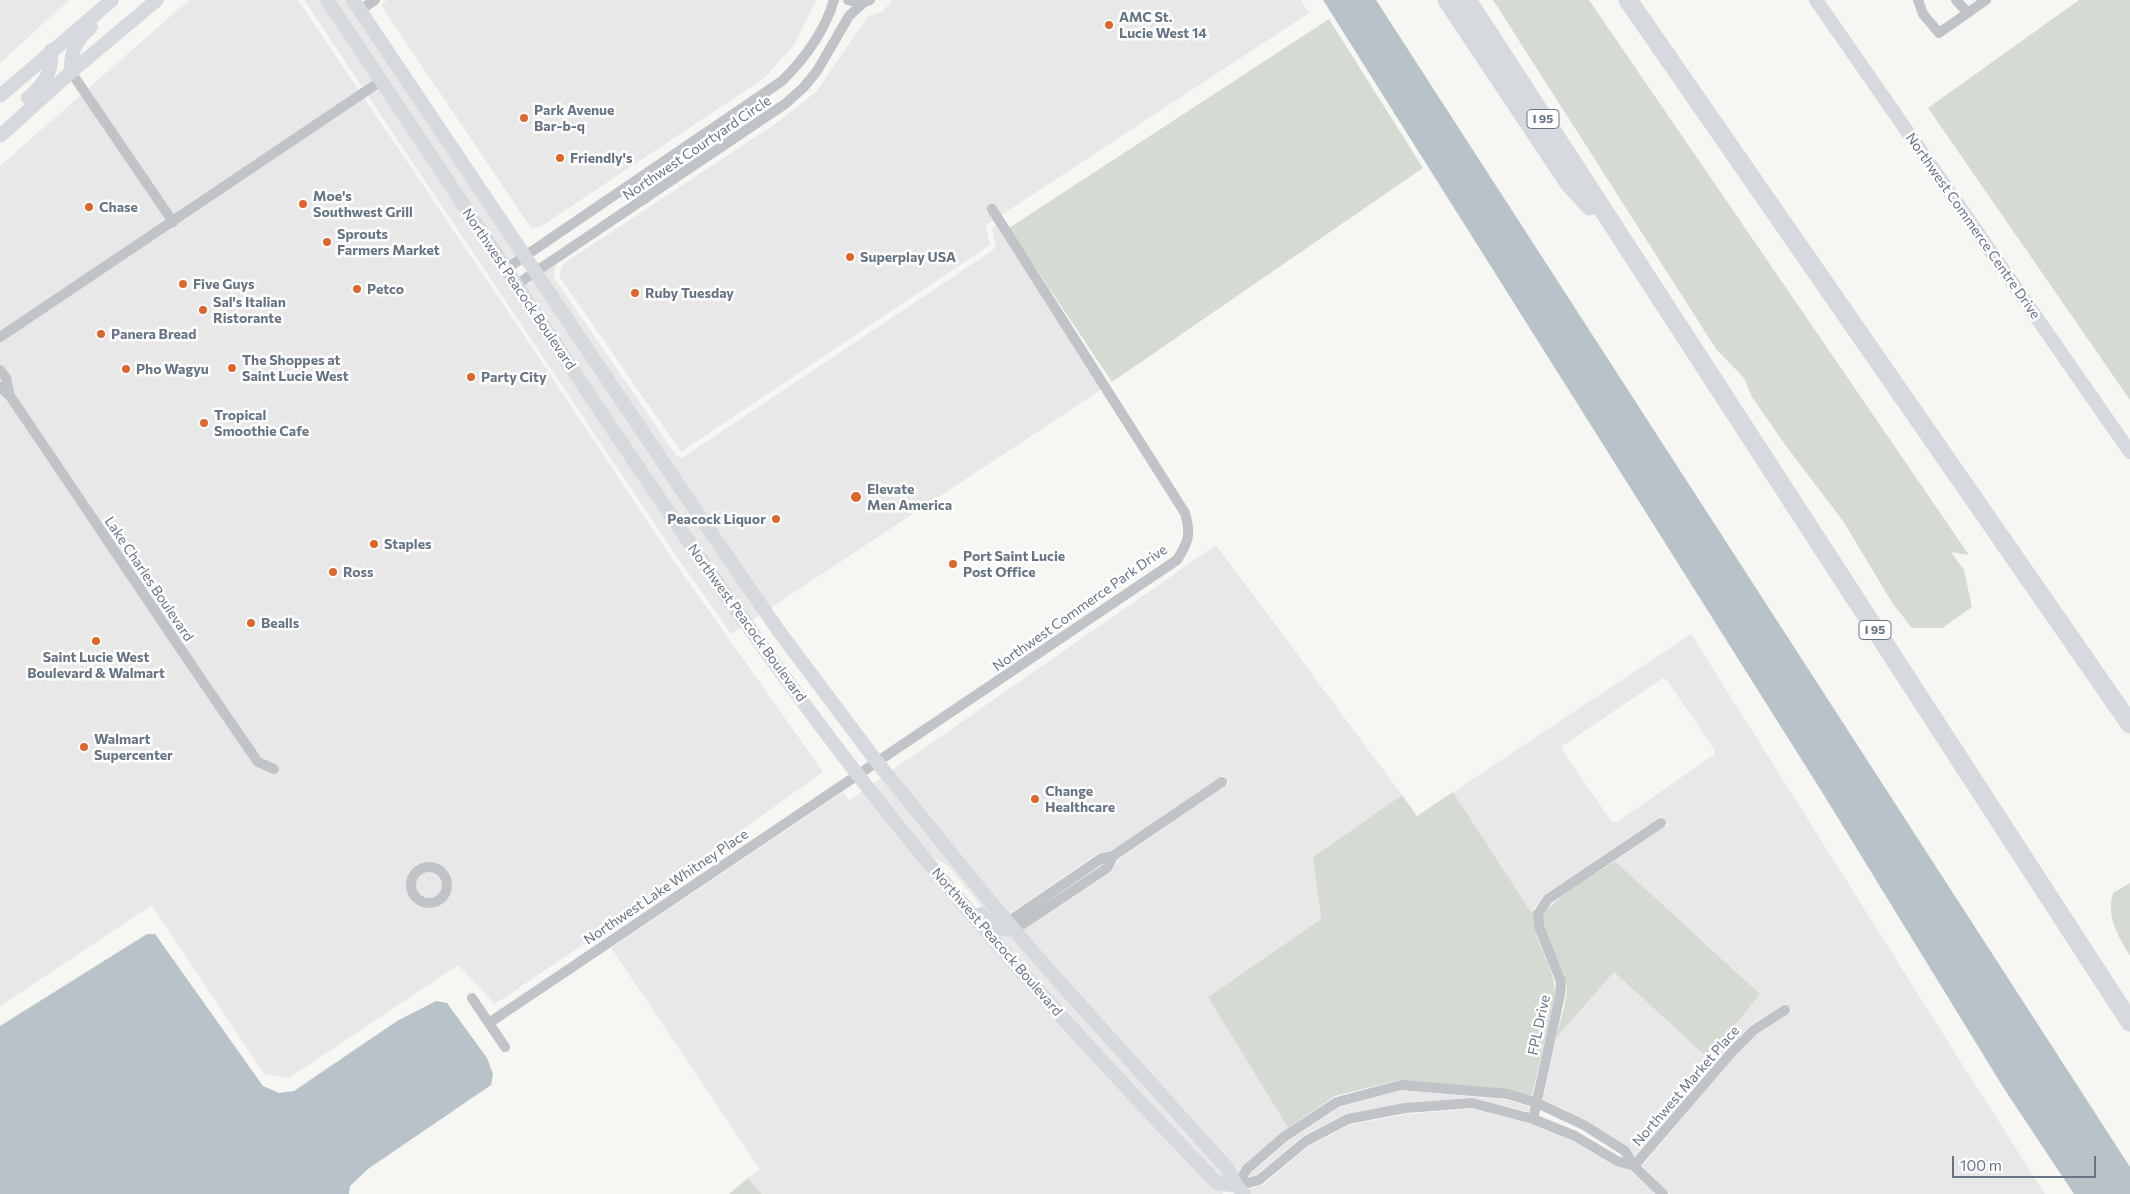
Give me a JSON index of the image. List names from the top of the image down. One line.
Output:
{"streets":{"highway":["I 95"],"street":["Northwest Courtyard Circle","Northwest Commerce Centre Drive","Northwest Peacock Boulevard","Lake Charles Boulevard","Northwest Commerce Park Drive","Northwest Lake Whitney Place","FPL Drive","Northwest Market Place"]},"crossings":[["Northwest Courtyard Circle","Northwest Peacock Boulevard"],["Northwest Peacock Boulevard","Northwest Commerce Park Drive"],["Northwest Peacock Boulevard","Northwest Lake Whitney Place"],["Northwest Commerce Park Drive","Northwest Lake Whitney Place"]],"places":["AMC St. Lucie West 14","Park Avenue Bar-b-q","Friendly's","Moe's Southwest Grill","Chase","Sprouts Farmers Market","Superplay USA","Five Guys","Petco","Ruby Tuesday","Sal's Italian Ristorante","Panera Bread","The Shoppes at Saint Lucie West","Pho Wagyu","Party City","Tropical Smoothie Cafe","Elevate Men America","Peacock Liquor","Staples","Port Saint Lucie Post Office","Ross","Bealls","Saint Lucie West Boulevard & Walmart","Walmart Supercenter","Change Healthcare"],"scale_bar":"100 m"}
